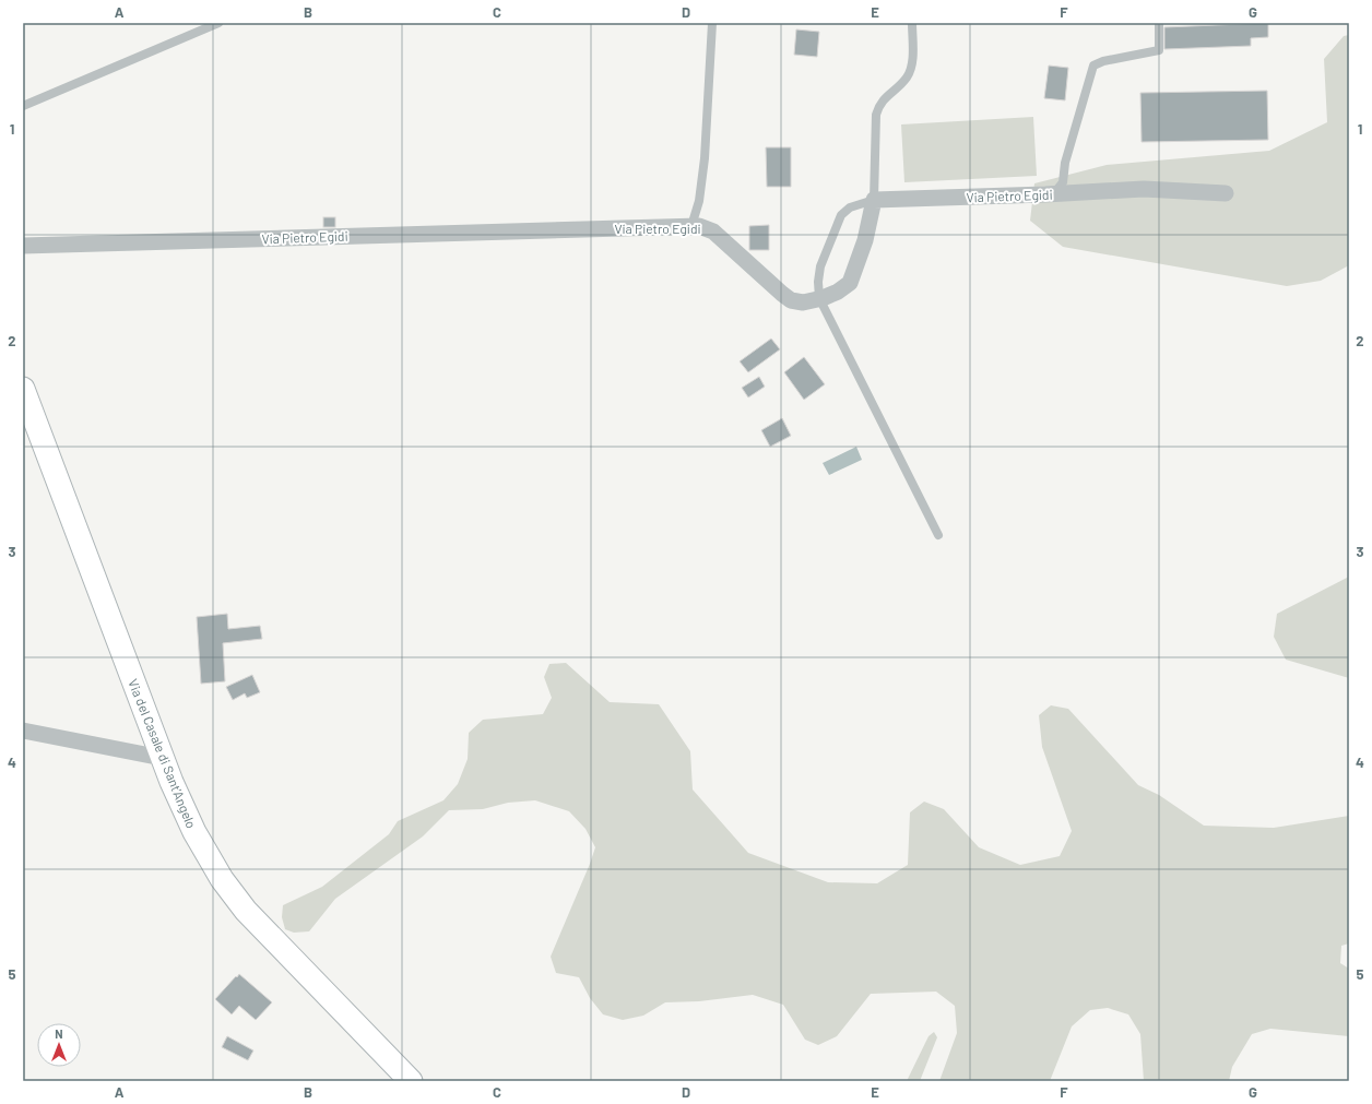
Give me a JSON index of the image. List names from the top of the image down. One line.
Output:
{"streets":{"main road":["Via del Casale di Sant'Angelo"],"street":["Via Pietro Egidi"]},"north":"top","grid":{"columns":["A","B","C","D","E","F","G"],"rows":["1","2","3","4","5"]}}
